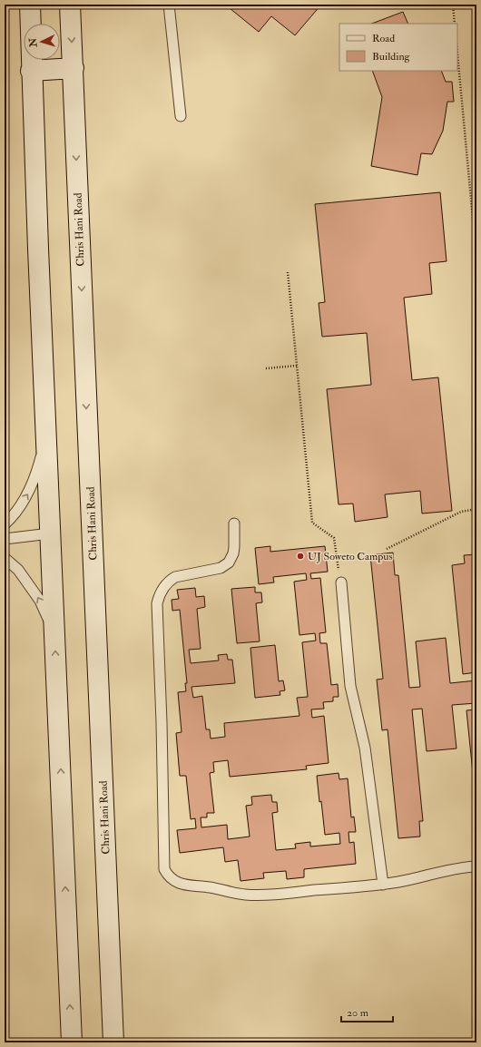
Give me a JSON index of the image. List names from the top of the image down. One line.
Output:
{"streets":{"main road":["Chris Hani Road"]},"places":["UJ Soweto Campus"],"legend":["Road","Building"],"scale_bar":"20 m","north":"left"}
